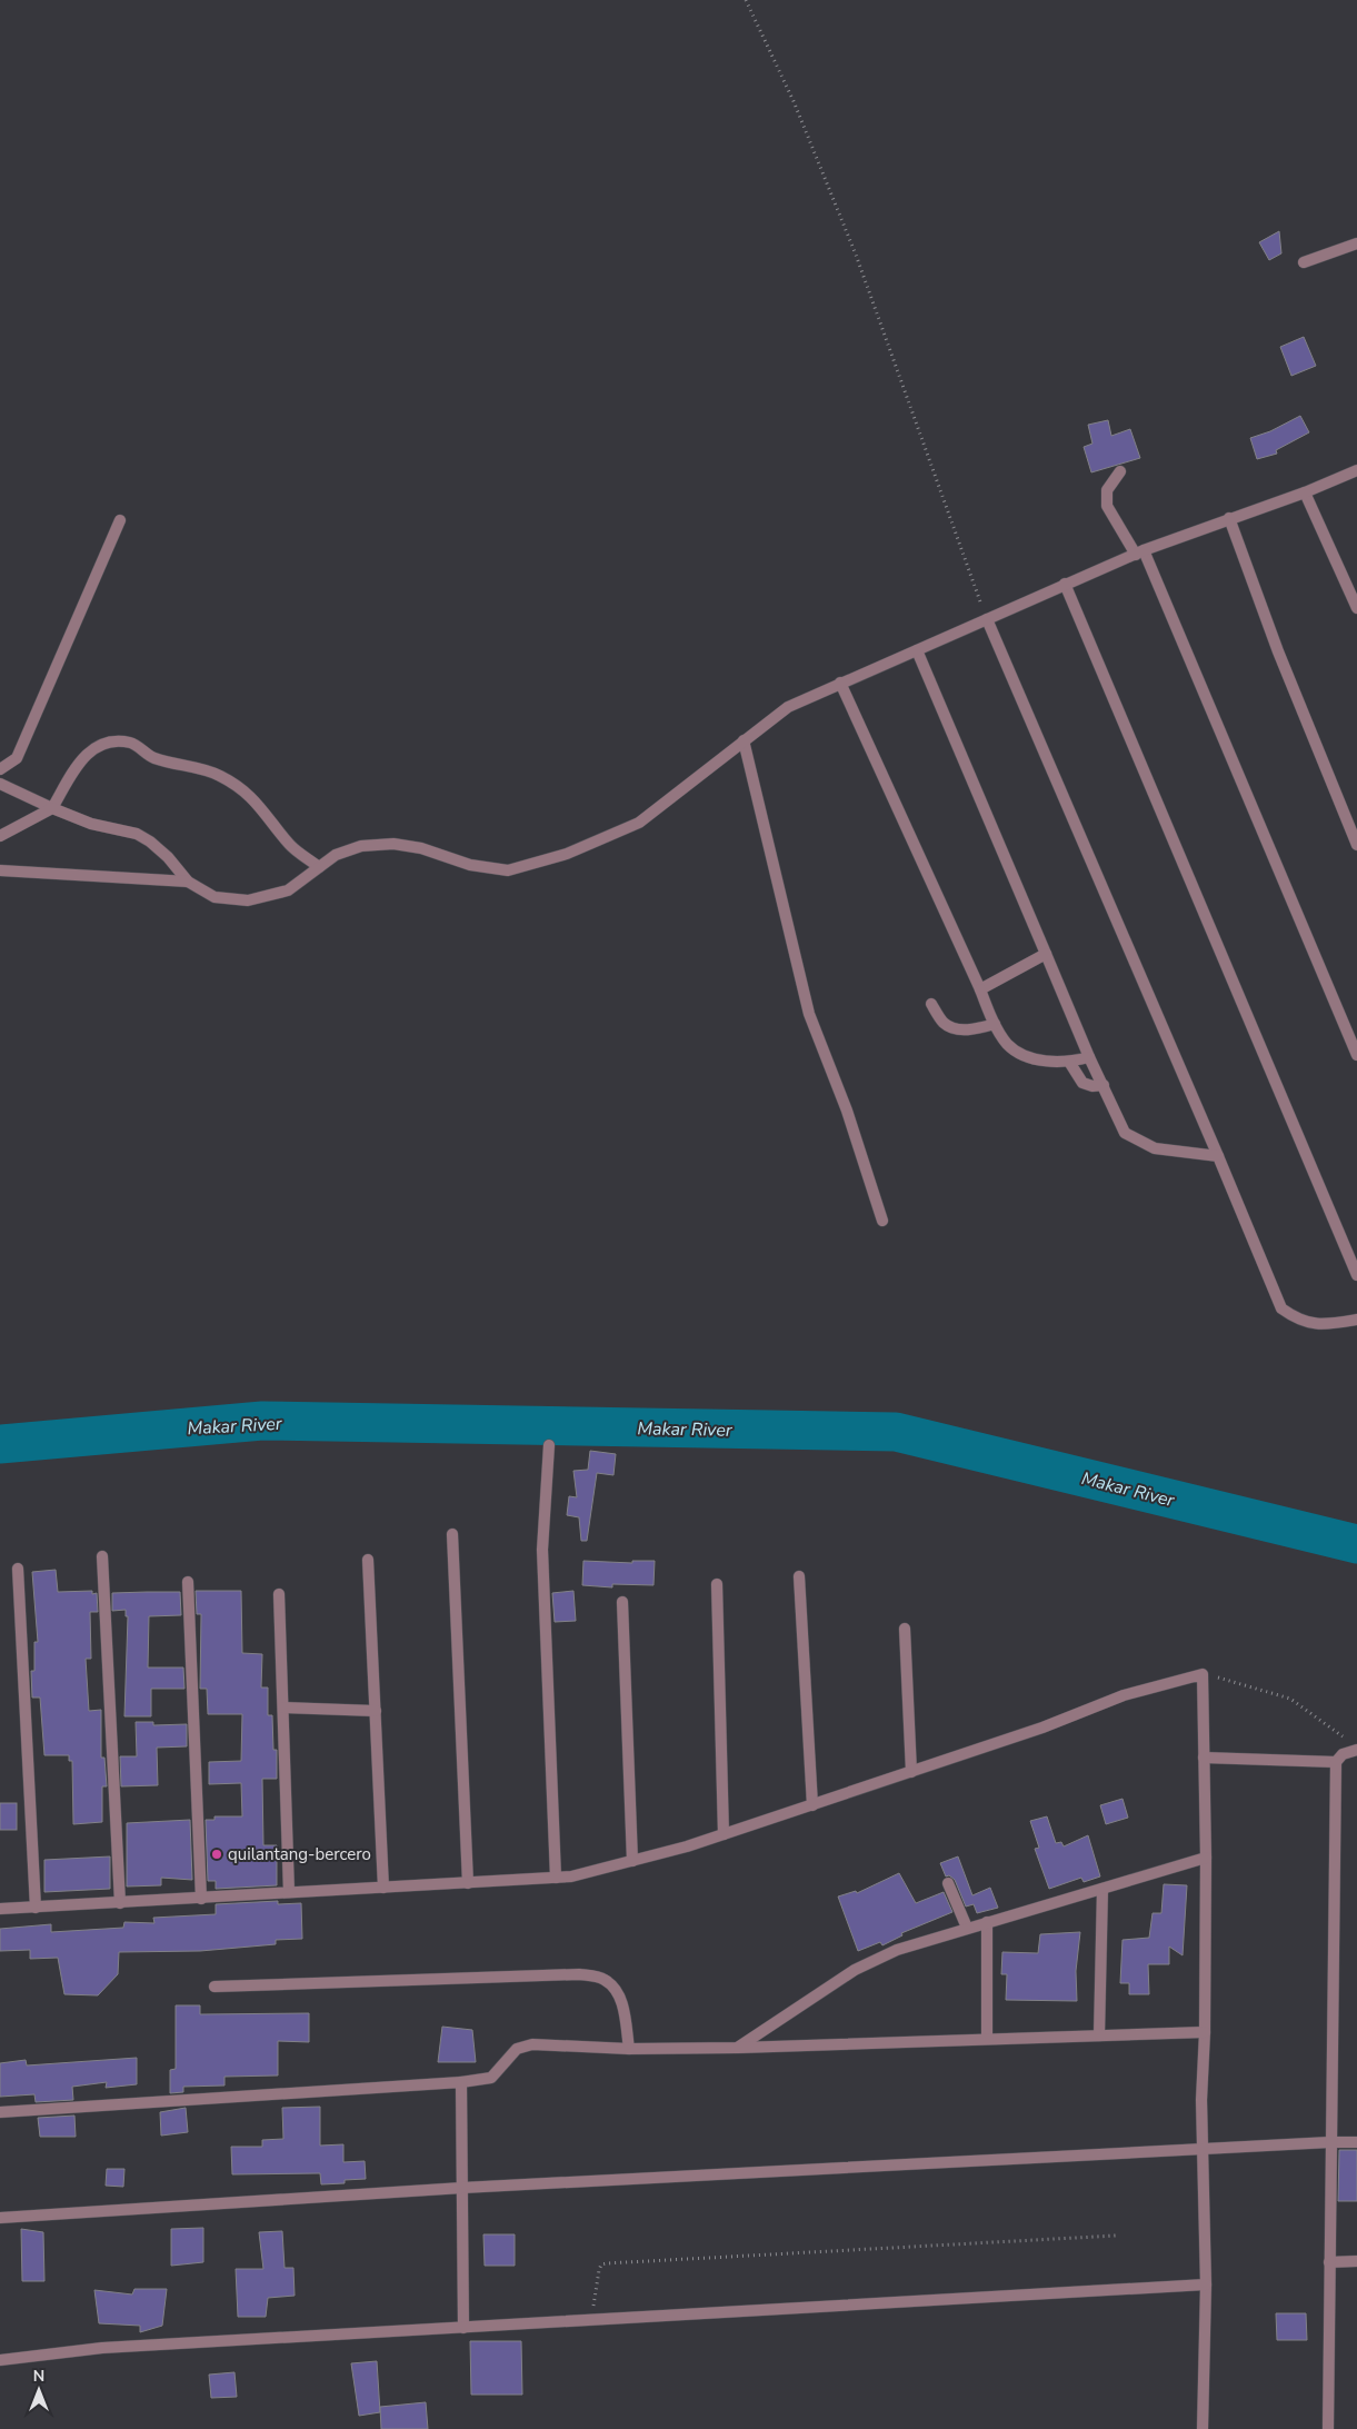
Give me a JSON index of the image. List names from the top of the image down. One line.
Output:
{"water":["Makar River"],"places":["quilantang-bercero"],"north":"top"}
